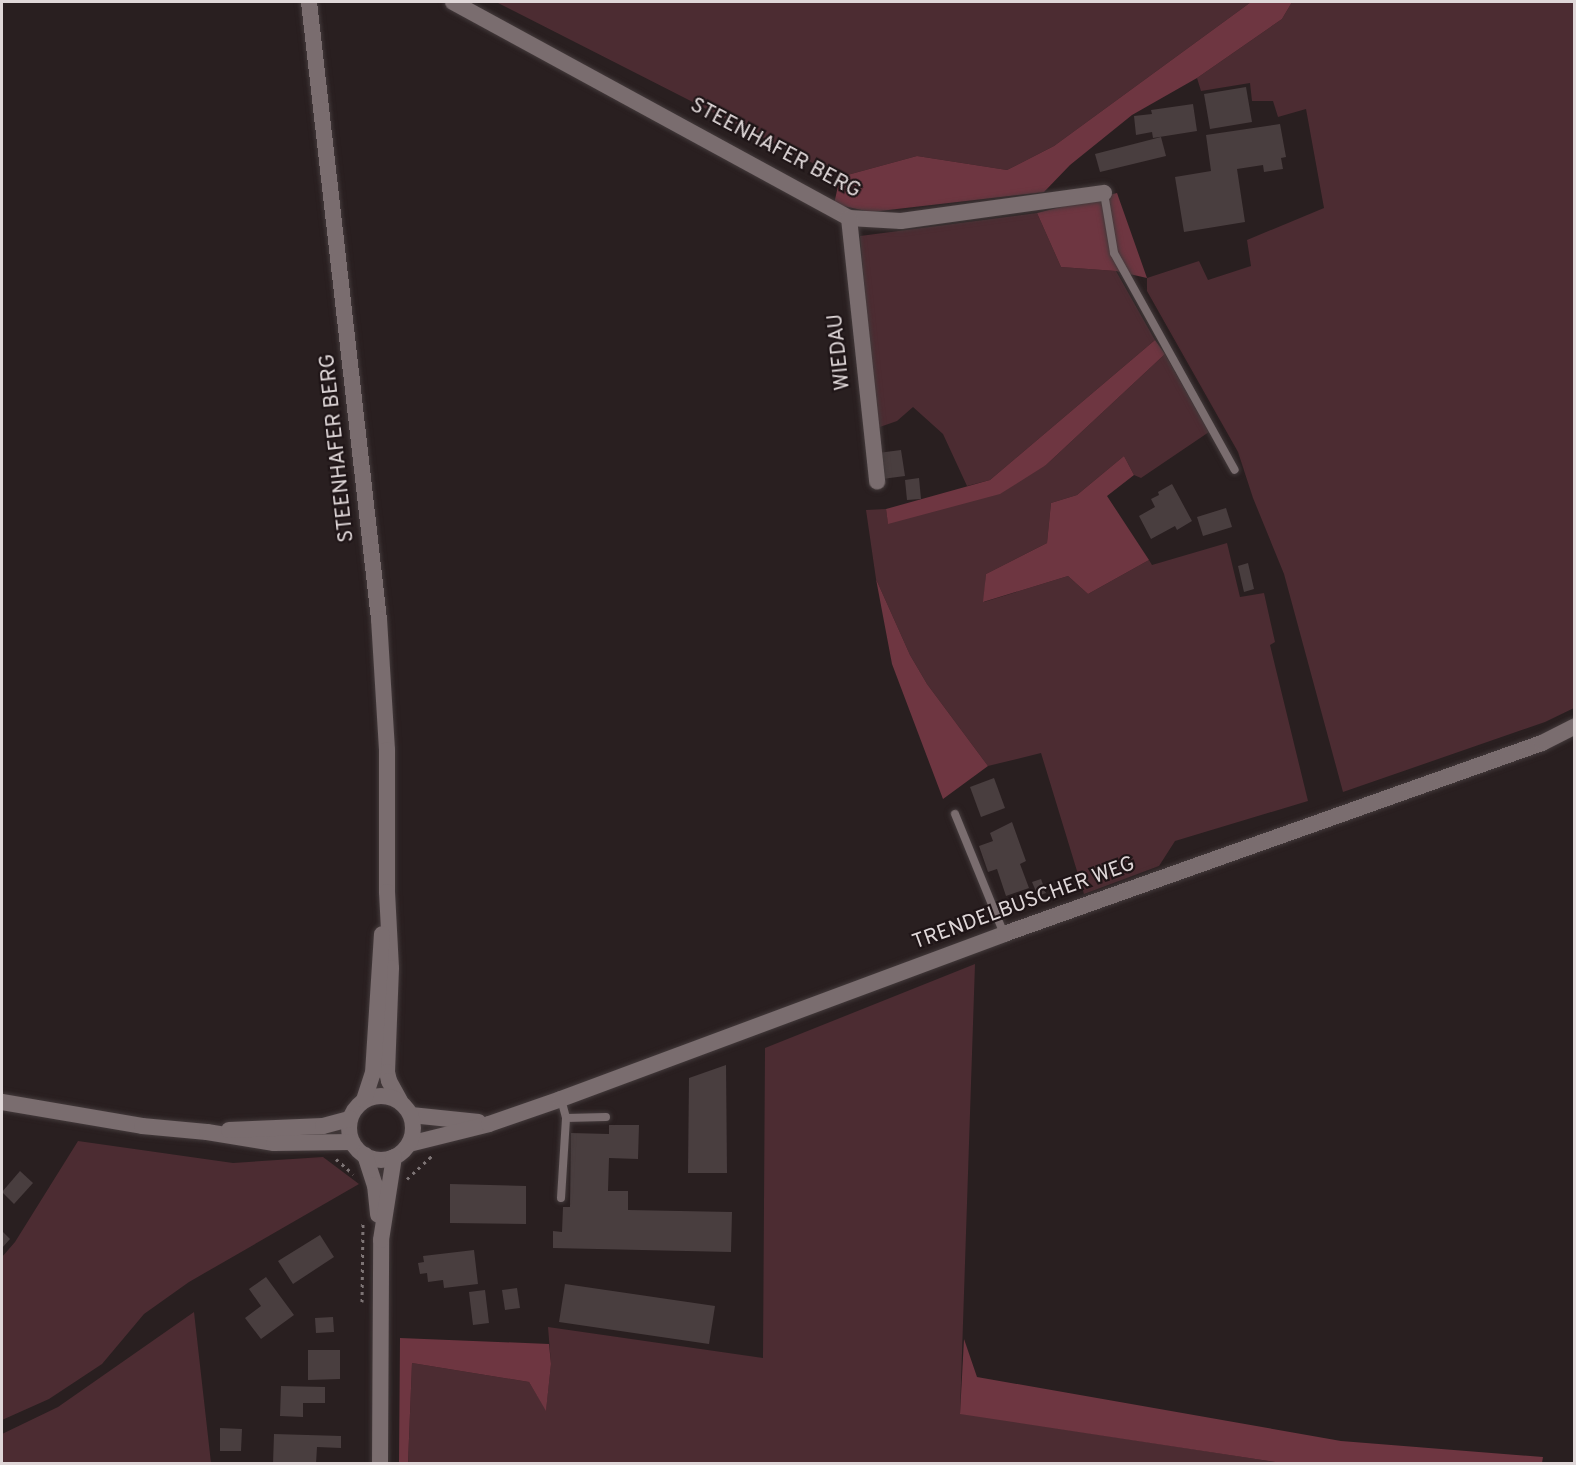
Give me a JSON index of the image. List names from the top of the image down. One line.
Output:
{"streets":{"street":["STEENHAFER BERG","WIEDAU","TRENDELBUSCHER WEG"]},"crossings":[["STEENHAFER BERG","WIEDAU"],["STEENHAFER BERG","TRENDELBUSCHER WEG"]]}
